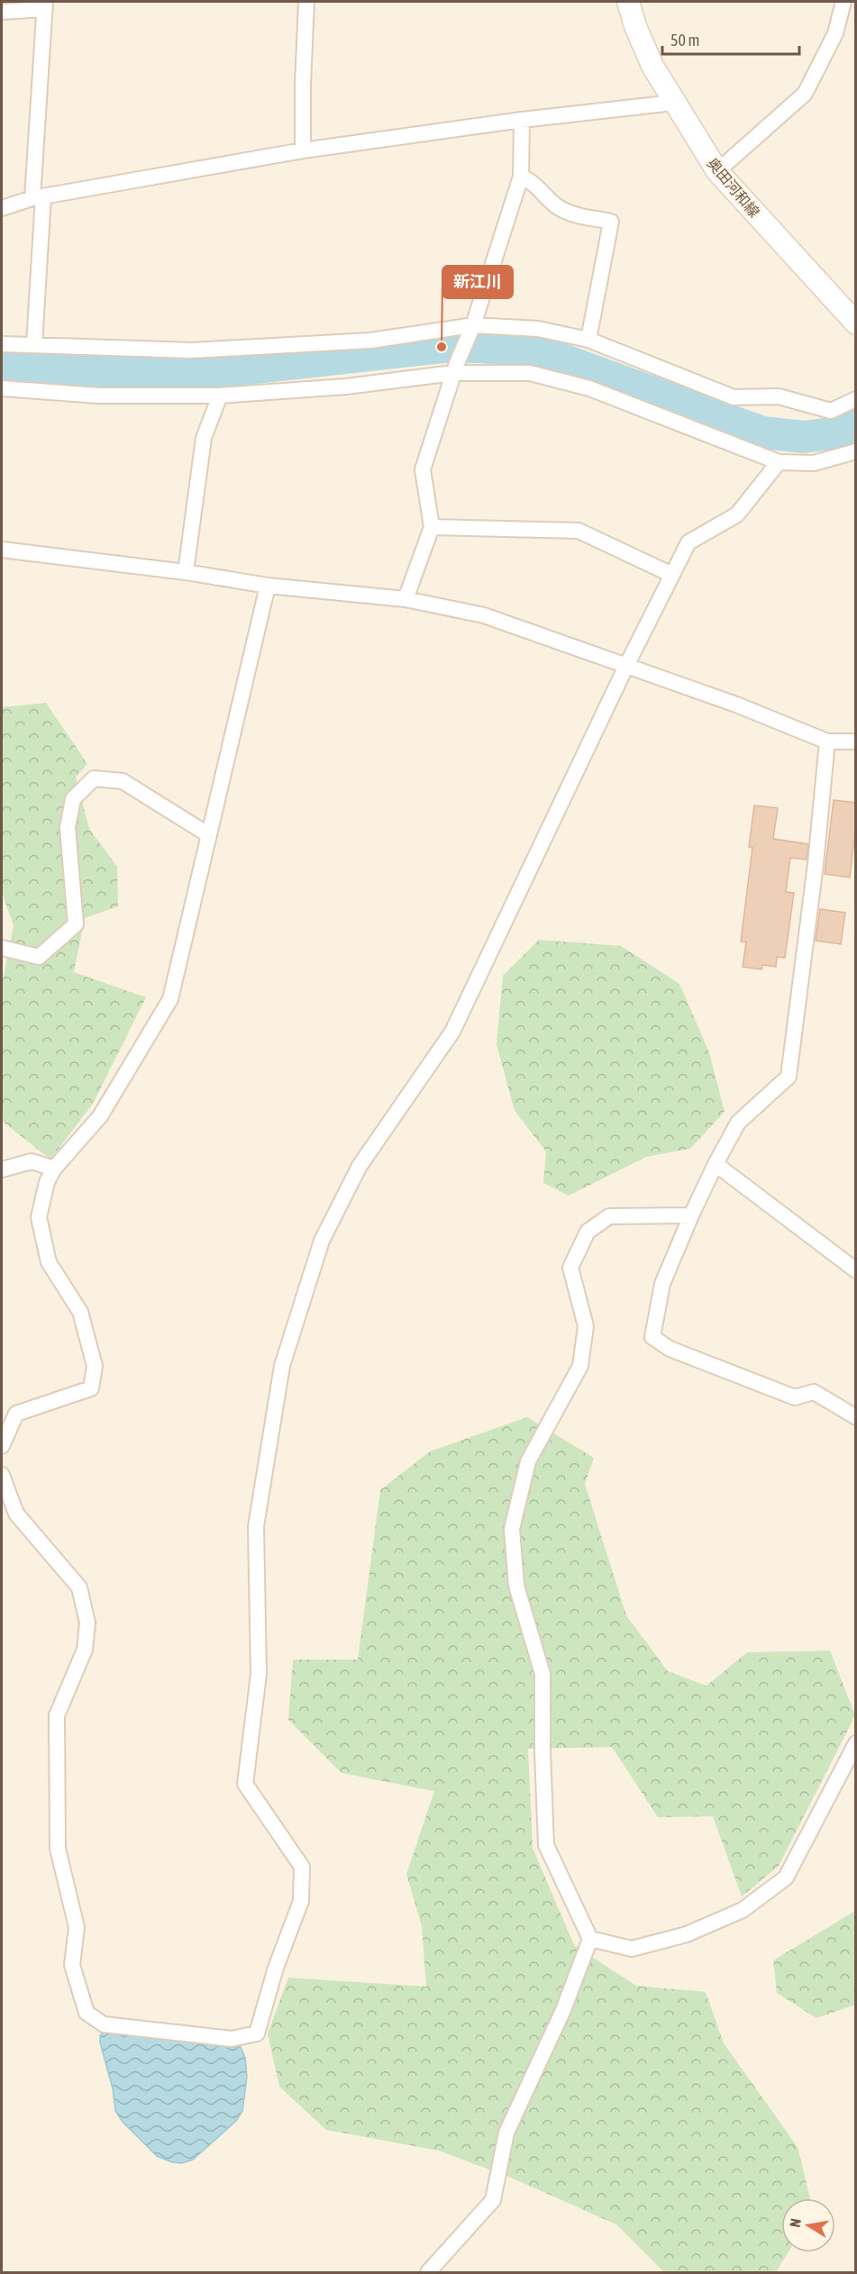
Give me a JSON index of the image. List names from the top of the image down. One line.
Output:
{"streets":{"main road":["奥田河和線"]},"places":["新江川"],"scale_bar":"50 m","north":"left"}
